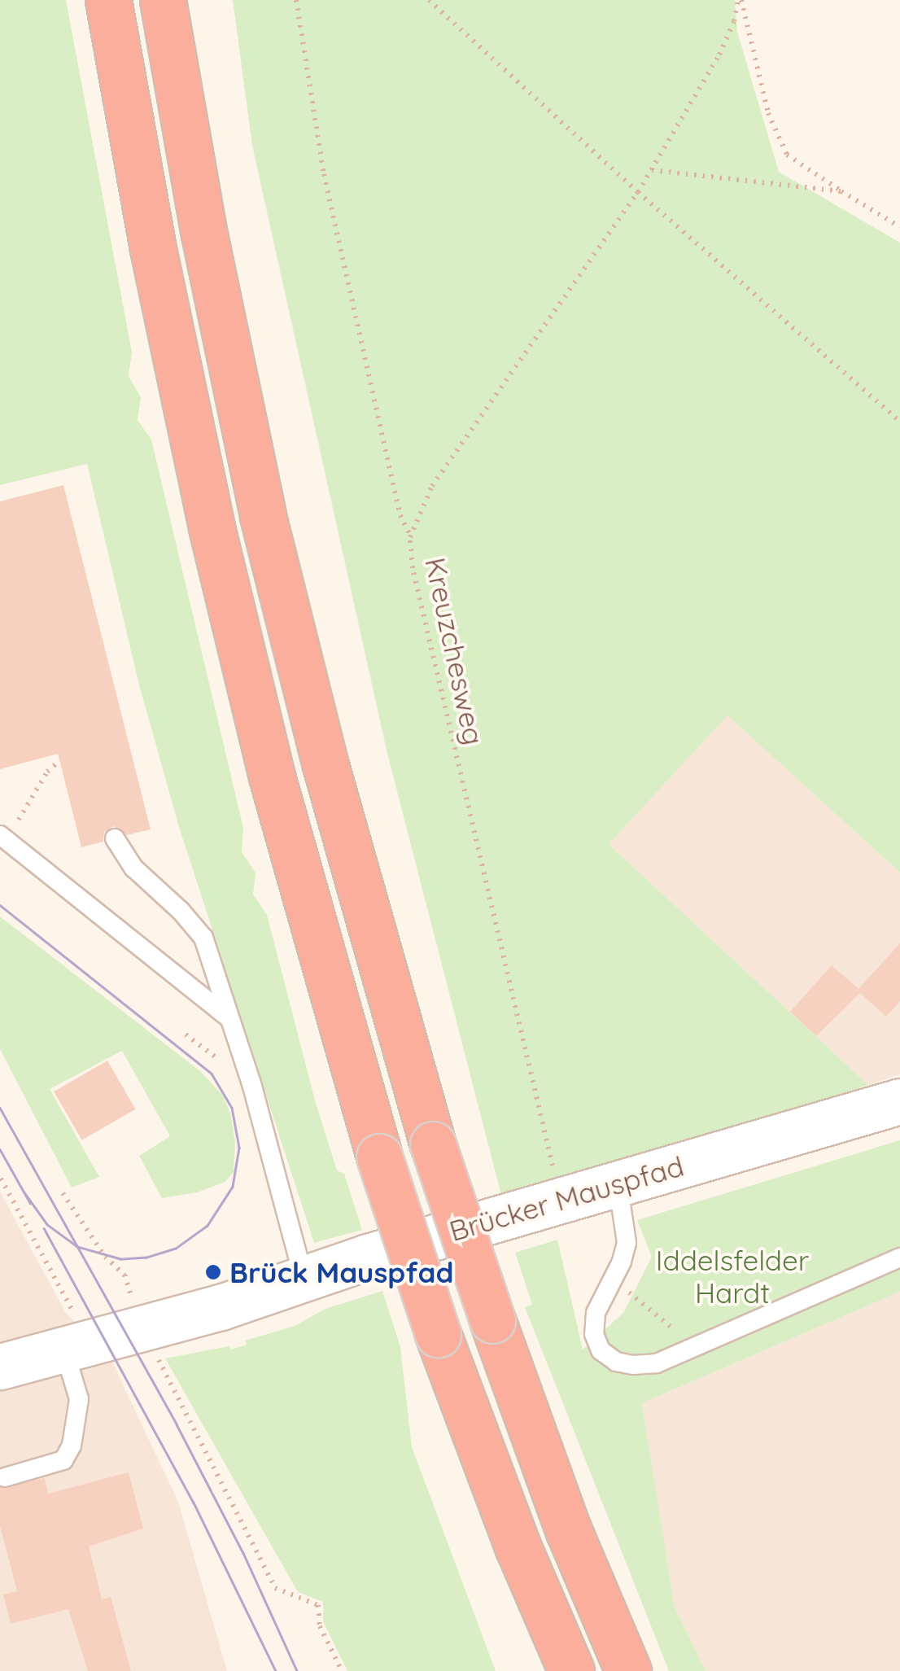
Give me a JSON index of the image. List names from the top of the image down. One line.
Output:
{"streets":{"main road":["Brücker Mauspfad"],"path":["Kreuzchesweg"]},"crossings":[["Kreuzchesweg","Brücker Mauspfad"]],"parks":["Iddelsfelder Hardt"],"places":["Brück Mauspfad"]}
